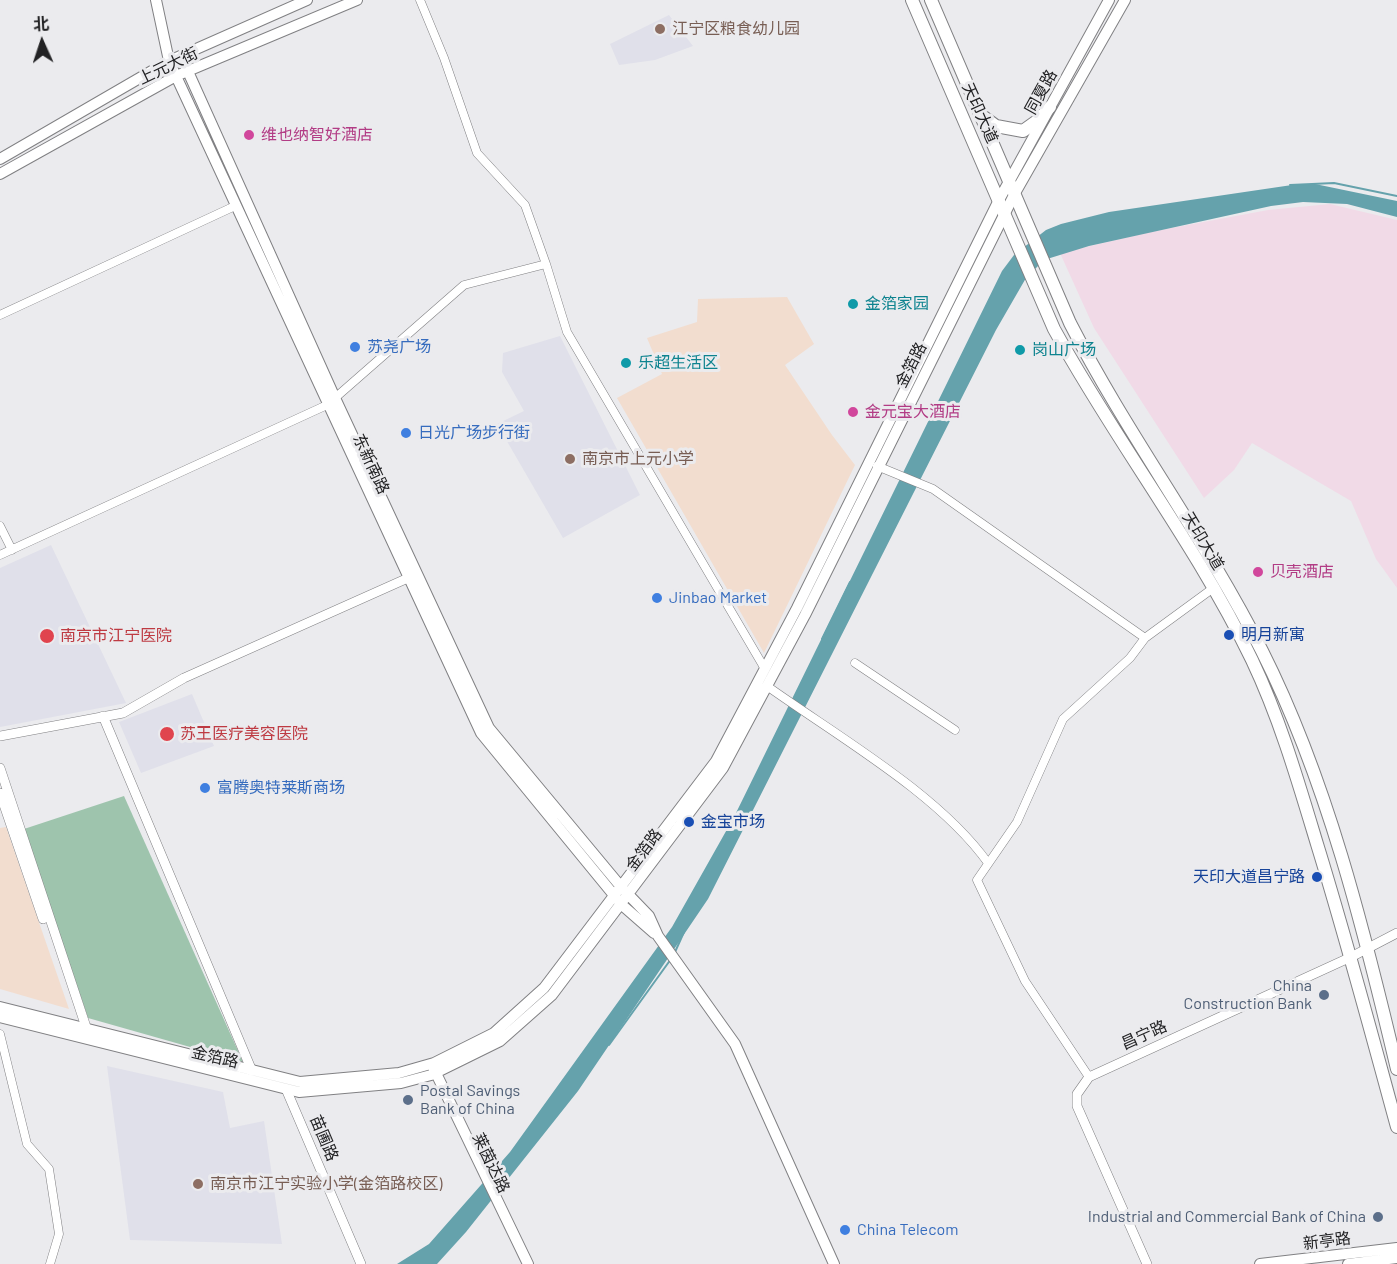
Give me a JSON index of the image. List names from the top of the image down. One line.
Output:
{"streets":{"main road":["上元大街","同夏路","天印大道","金箔路","东新南路","新亭路"],"street":["昌宁路","苗圃路"]},"crossings":[["上元大街","东新南路"],["同夏路","天印大道"],["同夏路","金箔路"],["天印大道","金箔路"],["天印大道","昌宁路"],["金箔路","东新南路"],["金箔路","苗圃路"]],"places":["江宁区粮食幼儿园","维也纳智好酒店","金箔家园","苏尧广场","岗山广场","乐超生活区","金元宝大酒店","日光广场步行街","南京市上元小学","贝壳酒店","Jinbao Market","明月新寓","南京市江宁医院","苏王医疗美容医院","富腾奥特莱斯商场","金宝市场","天印大道昌宁路","China Construction Bank","Postal Savings Bank of China","南京市江宁实验小学(金箔路校区)","Industrial and Commercial Bank of China","China Telecom"],"north":"top"}
